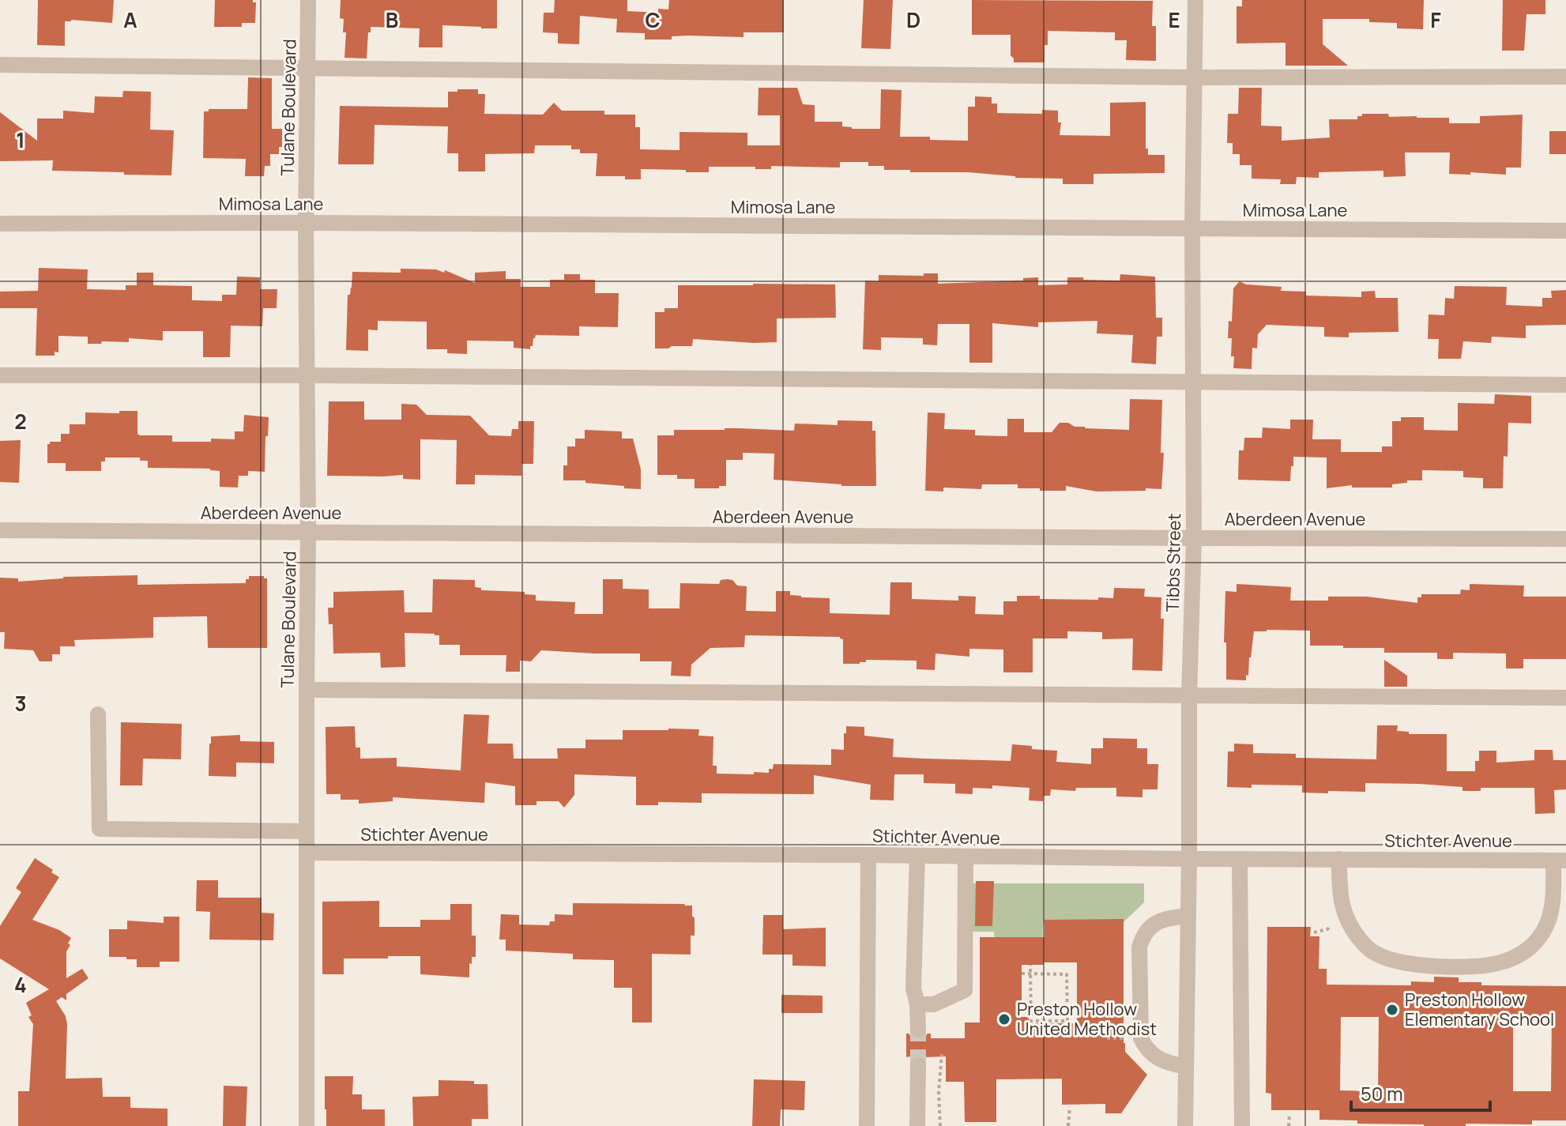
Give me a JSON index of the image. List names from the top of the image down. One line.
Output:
{"streets":{"street":["Tulane Boulevard","Mimosa Lane","Aberdeen Avenue","Tibbs Street","Stichter Avenue"]},"crossings":[["Tulane Boulevard","Mimosa Lane"],["Tulane Boulevard","Aberdeen Avenue"],["Tulane Boulevard","Stichter Avenue"],["Mimosa Lane","Tibbs Street"],["Aberdeen Avenue","Tibbs Street"],["Tibbs Street","Stichter Avenue"]],"places":["Preston Hollow Elementary School","Preston Hollow United Methodist"],"scale_bar":"50 m","grid":{"columns":["A","B","C","D","E","F"],"rows":["1","2","3","4"]}}
